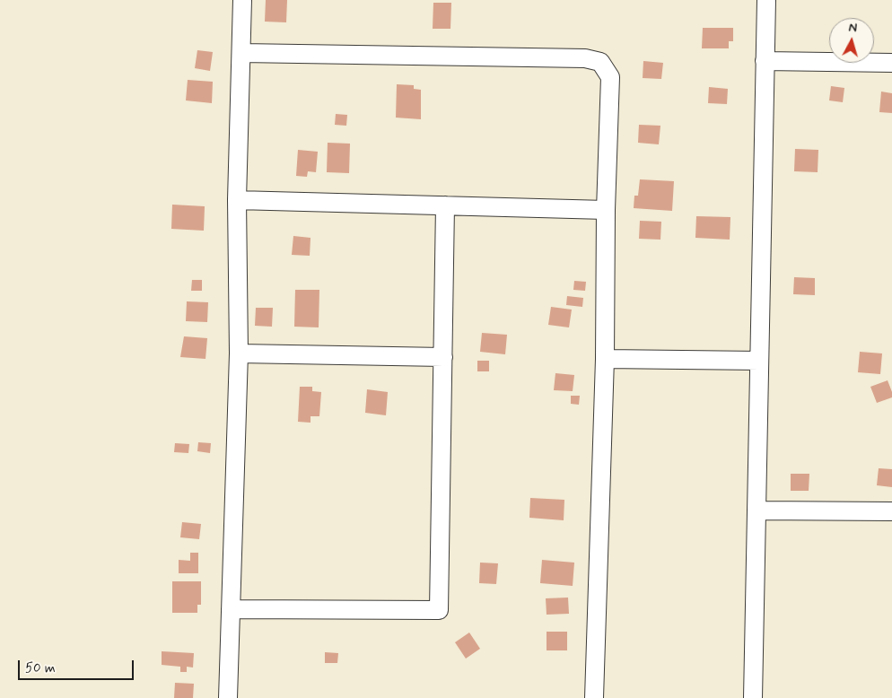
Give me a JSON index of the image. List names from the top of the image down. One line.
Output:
{"scale_bar":"50 m","north":"top"}
